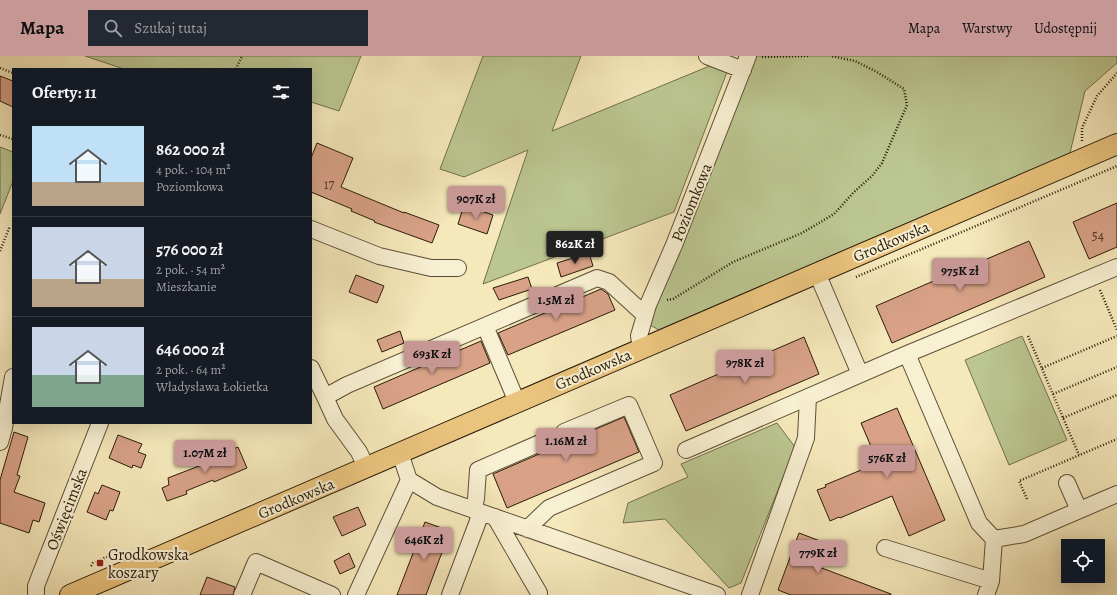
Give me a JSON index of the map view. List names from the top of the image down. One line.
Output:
{"streets":{"main road":["Grodkowska"],"street":["Poziomkowa","Oświęcimska"]},"crossings":[["Poziomkowa","Grodkowska"]],"places":{"transit":["Grodkowska koszary"]},"house_numbers":["17","54"],"page":{"header":"Mapa","search":"Szukaj tutaj","nav":["Mapa","Warstwy","Udostępnij"],"heading":"Oferty: 11","list":[{"name":"862 000 zł","note":"4 pok. · 104 m² · Poziomkowa"},{"name":"576 000 zł","note":"2 pok. · 54 m² · Mieszkanie"},{"name":"646 000 zł","note":"2 pok. · 64 m² · Władysława Łokietka"}],"price":["907K zł","862K zł","975K zł","1.5M zł","693K zł","978K zł","1.16M zł","1.07M zł","576K zł","646K zł","779K zł"]}}
